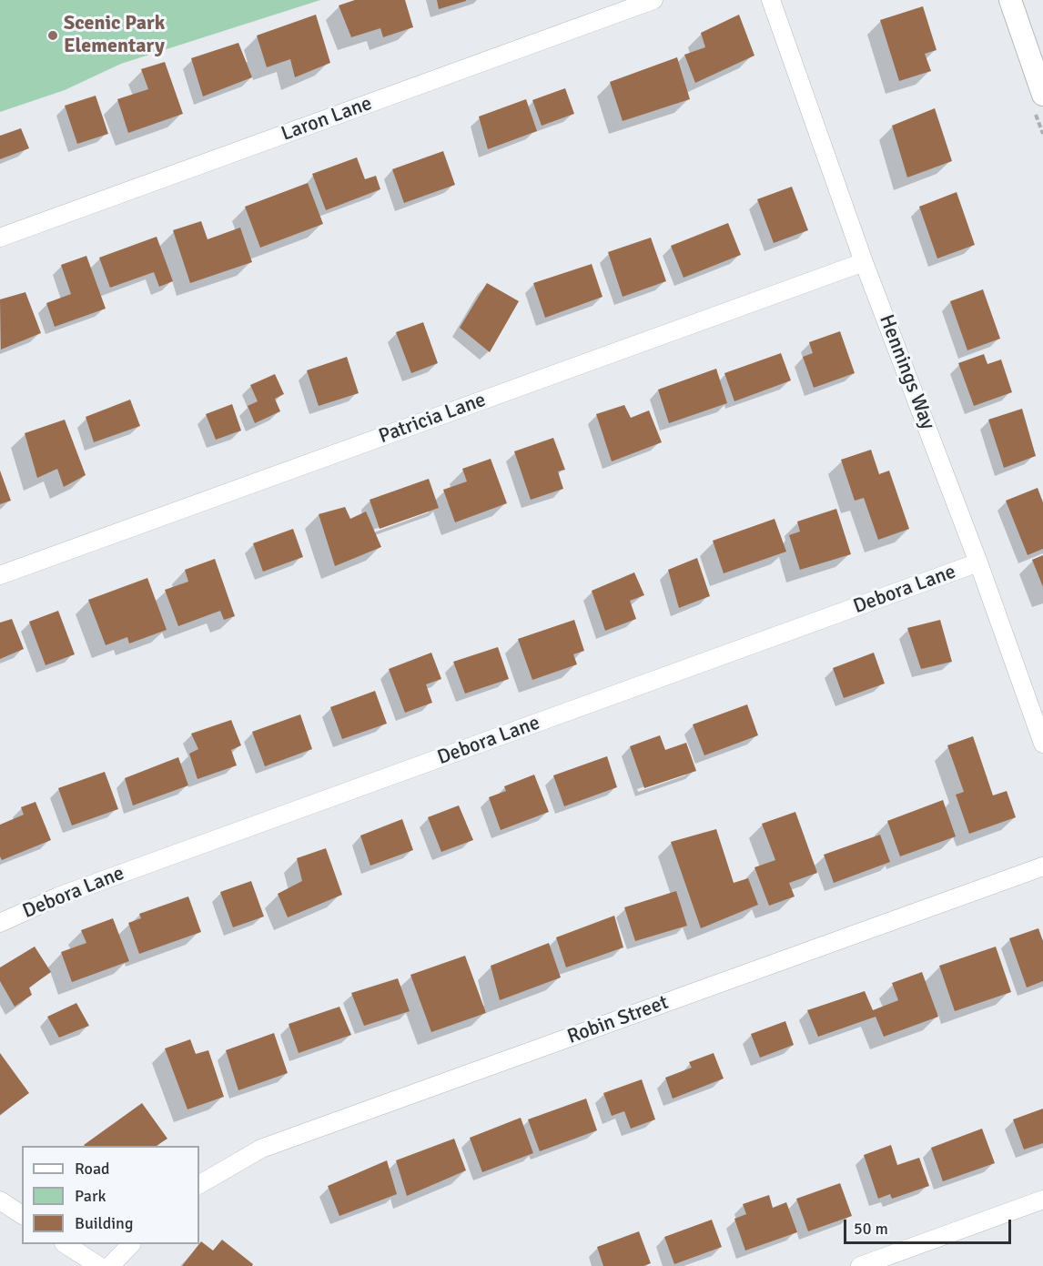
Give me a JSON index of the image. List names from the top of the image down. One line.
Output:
{"streets":{"street":["Laron Lane","Hennings Way","Patricia Lane","Debora Lane","Robin Street"]},"crossings":[["Hennings Way","Patricia Lane"],["Hennings Way","Debora Lane"]],"places":["Scenic Park Elementary"],"legend":["Road","Park","Building"],"scale_bar":"50 m"}
